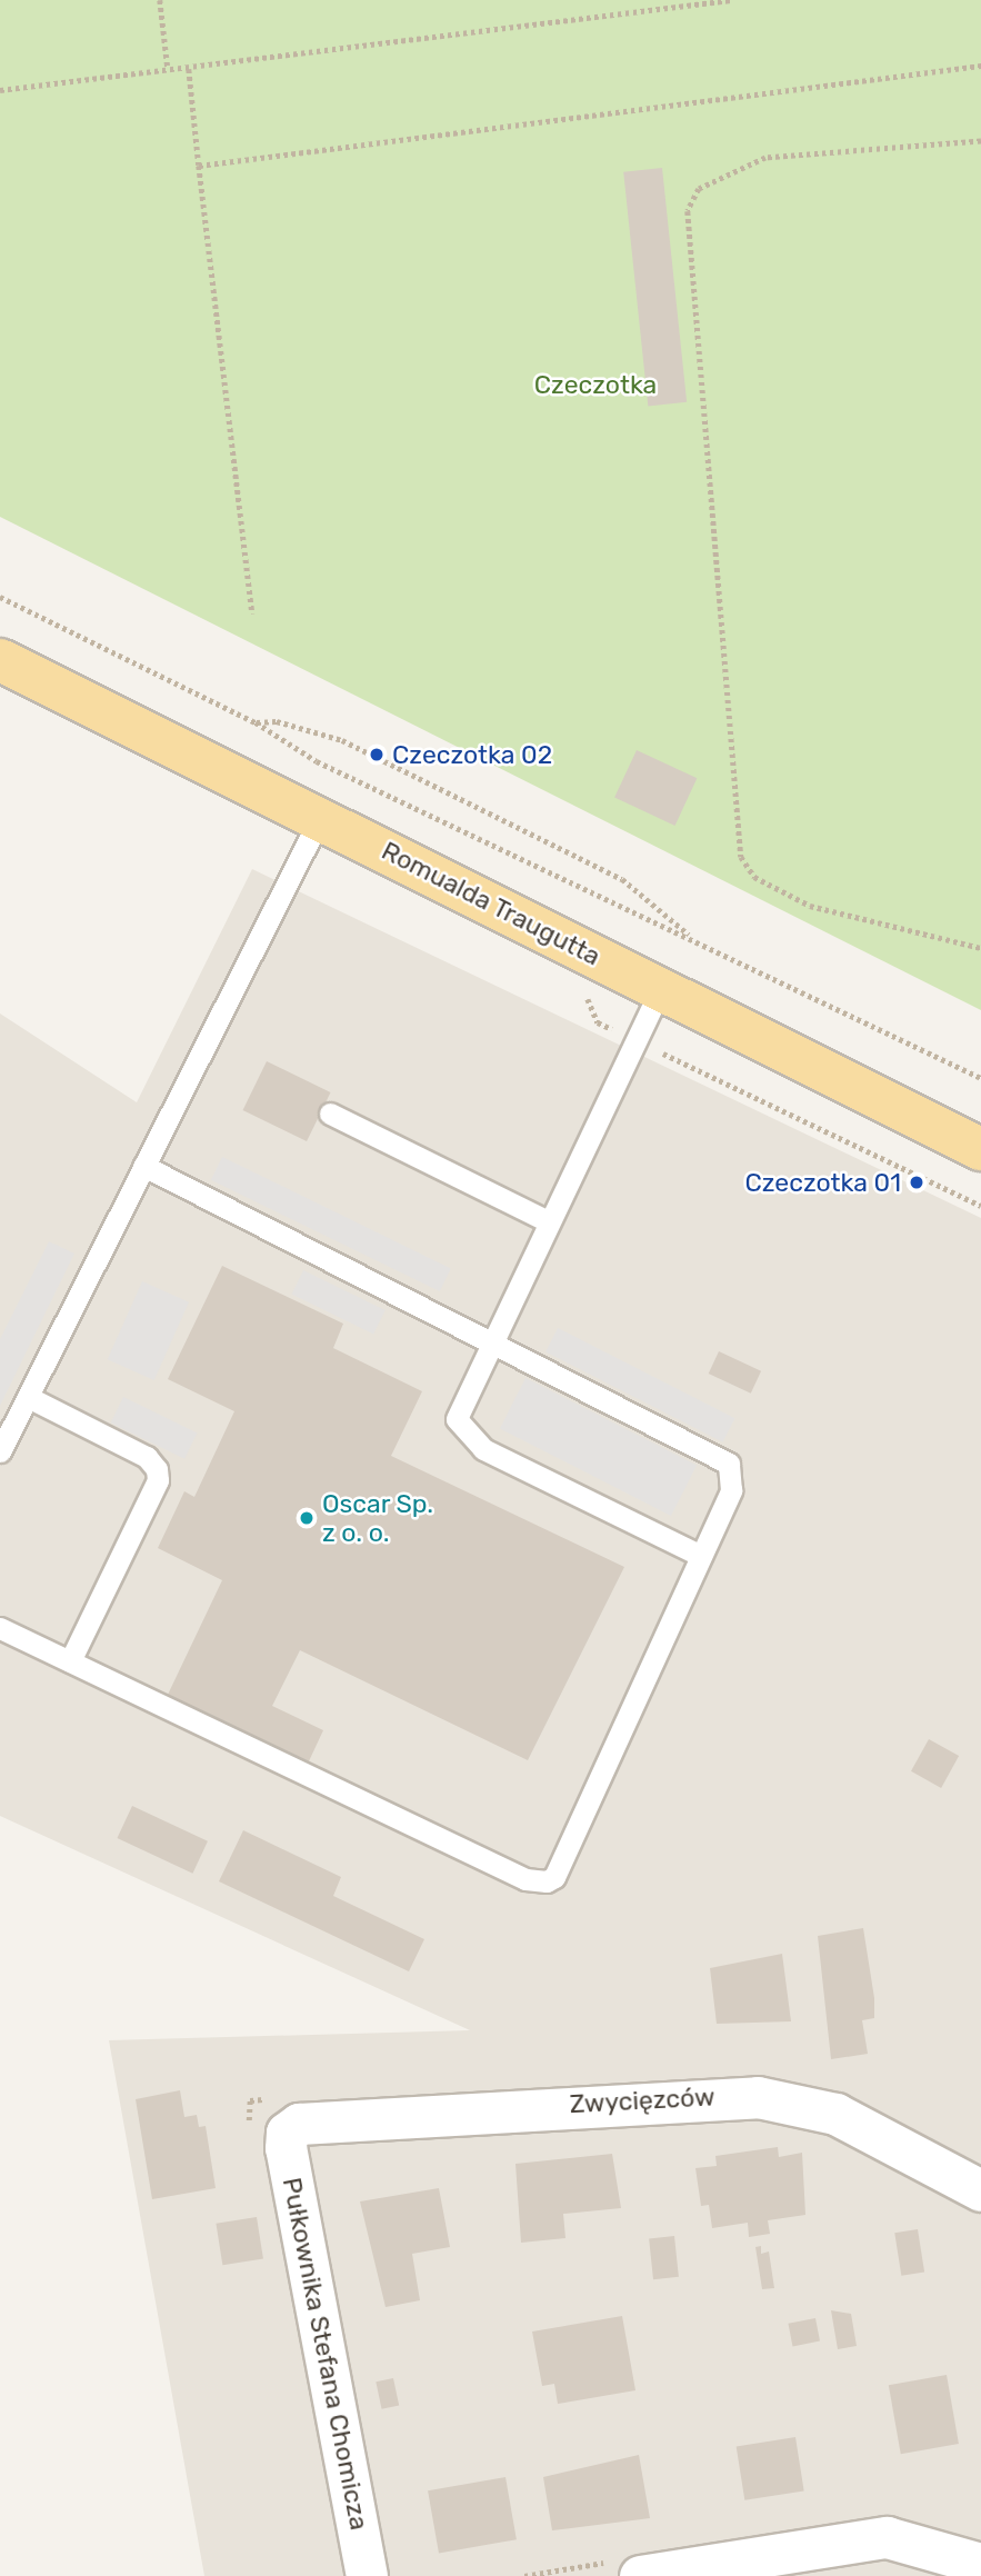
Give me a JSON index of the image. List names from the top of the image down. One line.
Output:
{"streets":{"main road":["Romualda Traugutta"],"street":["Zwycięzców","Pułkownika Stefana Chomicza"]},"crossings":[["Zwycięzców","Pułkownika Stefana Chomicza"]],"parks":["Czeczotka"],"places":["Czeczotka 02","Czeczotka 01","Oscar Sp. z o. o."]}
